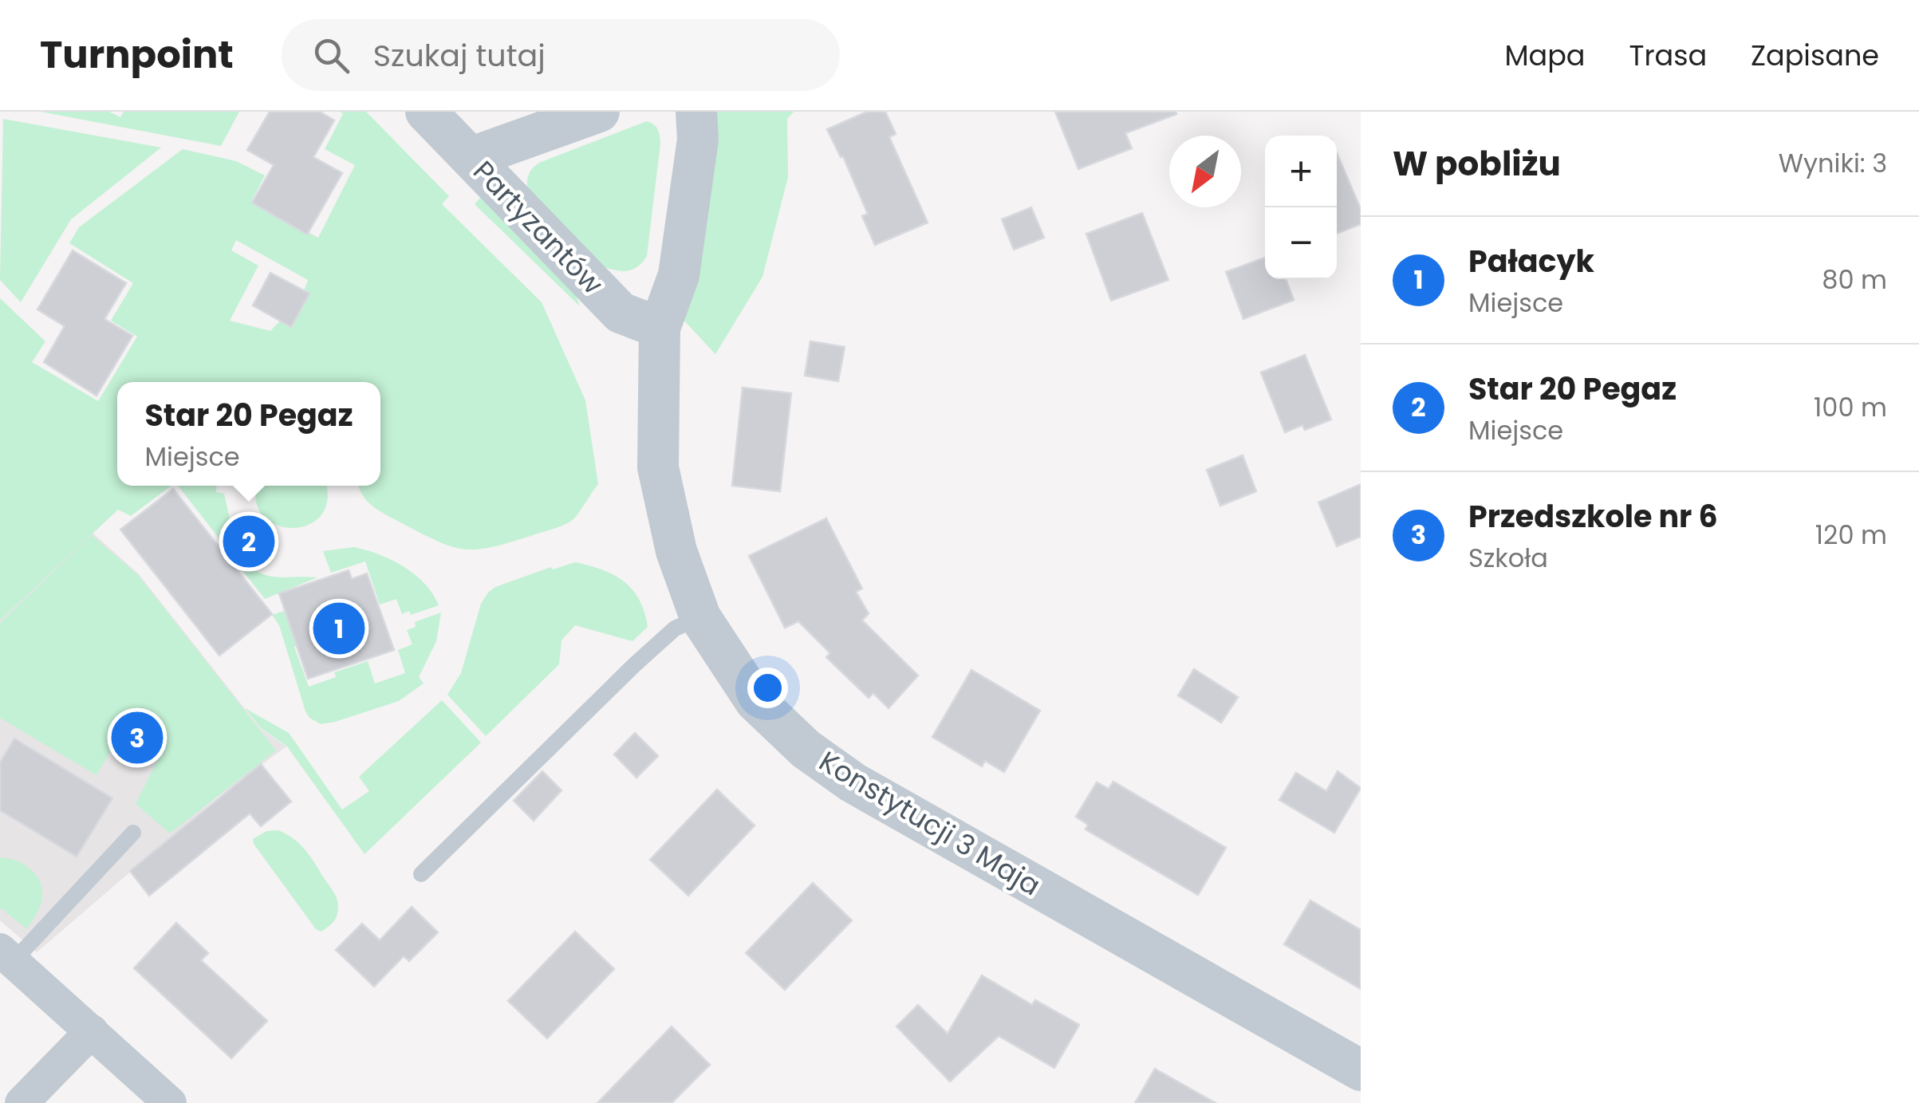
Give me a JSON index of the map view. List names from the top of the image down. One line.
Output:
{"streets":{"street":["Partyzantów","Konstytucji 3 Maja"]},"crossings":[["Partyzantów","Konstytucji 3 Maja"]],"north":"bottom left","page":{"header":"Turnpoint","search":"Szukaj tutaj","nav":["Mapa","Trasa","Zapisane"],"heading":["W pobliżu","Wyniki: 3"],"map_buttons":["+","−"],"list":[{"mark":"1","name":"Pałacyk","note":"Miejsce","value":"80 m"},{"mark":"2","name":"Star 20 Pegaz","note":"Miejsce","value":"100 m"},{"mark":"3","name":"Przedszkole nr 6","note":"Szkoła","value":"120 m"}],"popup":["Star 20 Pegaz","Miejsce"],"pins":["2","1","3"]}}
